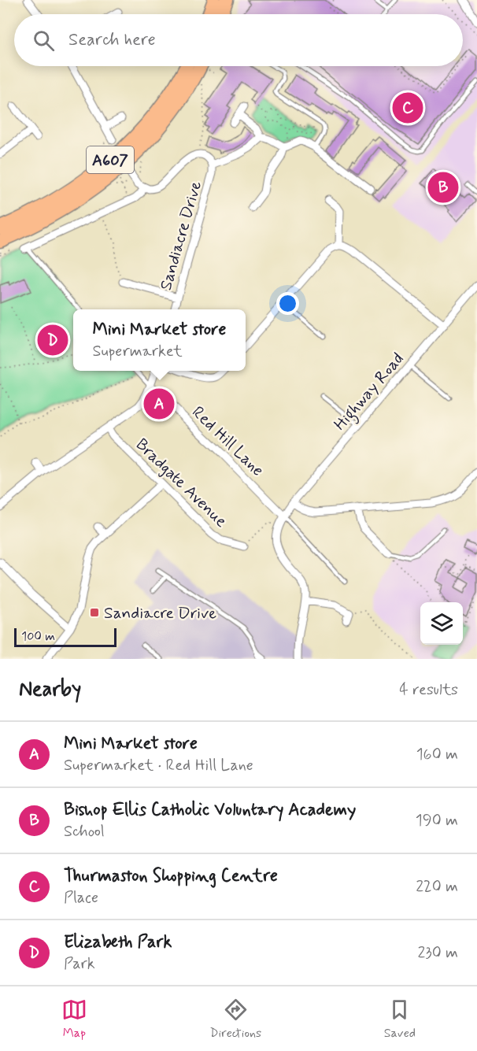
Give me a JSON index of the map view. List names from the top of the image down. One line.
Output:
{"streets":{"highway":["A607"],"street":["Sandiacre Drive","Highway Road","Red Hill Lane","Bradgate Avenue"]},"crossings":[["Highway Road","Red Hill Lane"]],"places":{"transit":["Sandiacre Drive"]},"scale_bar":"100 m","page":{"search":"Search here","pins":["C","B","D","A"],"popup":["Mini Market store","Supermarket"],"scale":"100 m","heading":["Nearby","4 results"],"list":[{"mark":"A","name":"Mini Market store","note":"Supermarket · Red Hill Lane","value":"160 m"},{"mark":"B","name":"Bishop Ellis Catholic Voluntary Academy","note":"School","value":"190 m"},{"mark":"C","name":"Thurmaston Shopping Centre","note":"Place","value":"220 m"},{"mark":"D","name":"Elizabeth Park","note":"Park","value":"230 m"}],"nav":["Map","Directions","Saved"]}}
